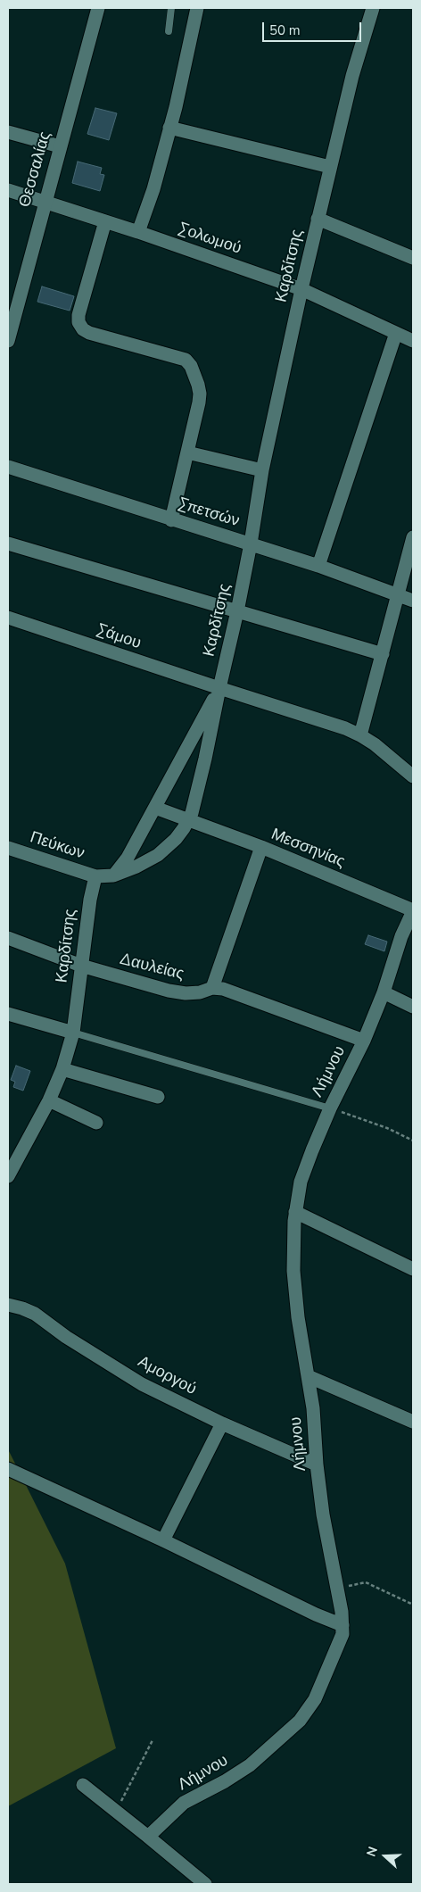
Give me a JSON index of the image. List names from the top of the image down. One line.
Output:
{"streets":{"street":["Θεσσαλίας","Σολωμού","Καρδίτσης","Σπετσών","Σάμου","Πεύκων","Μεσσηνίας","Δαυλείας","Λήμνου","Αμοργού"]},"crossings":[["Θεσσαλίας","Σολωμού"],["Σολωμού","Καρδίτσης"],["Καρδίτσης","Σπετσών"],["Καρδίτσης","Σάμου"],["Καρδίτσης","Πεύκων"],["Καρδίτσης","Μεσσηνίας"],["Καρδίτσης","Δαυλείας"],["Μεσσηνίας","Λήμνου"],["Δαυλείας","Λήμνου"],["Λήμνου","Αμοργού"]],"scale_bar":"50 m","north":"left"}
